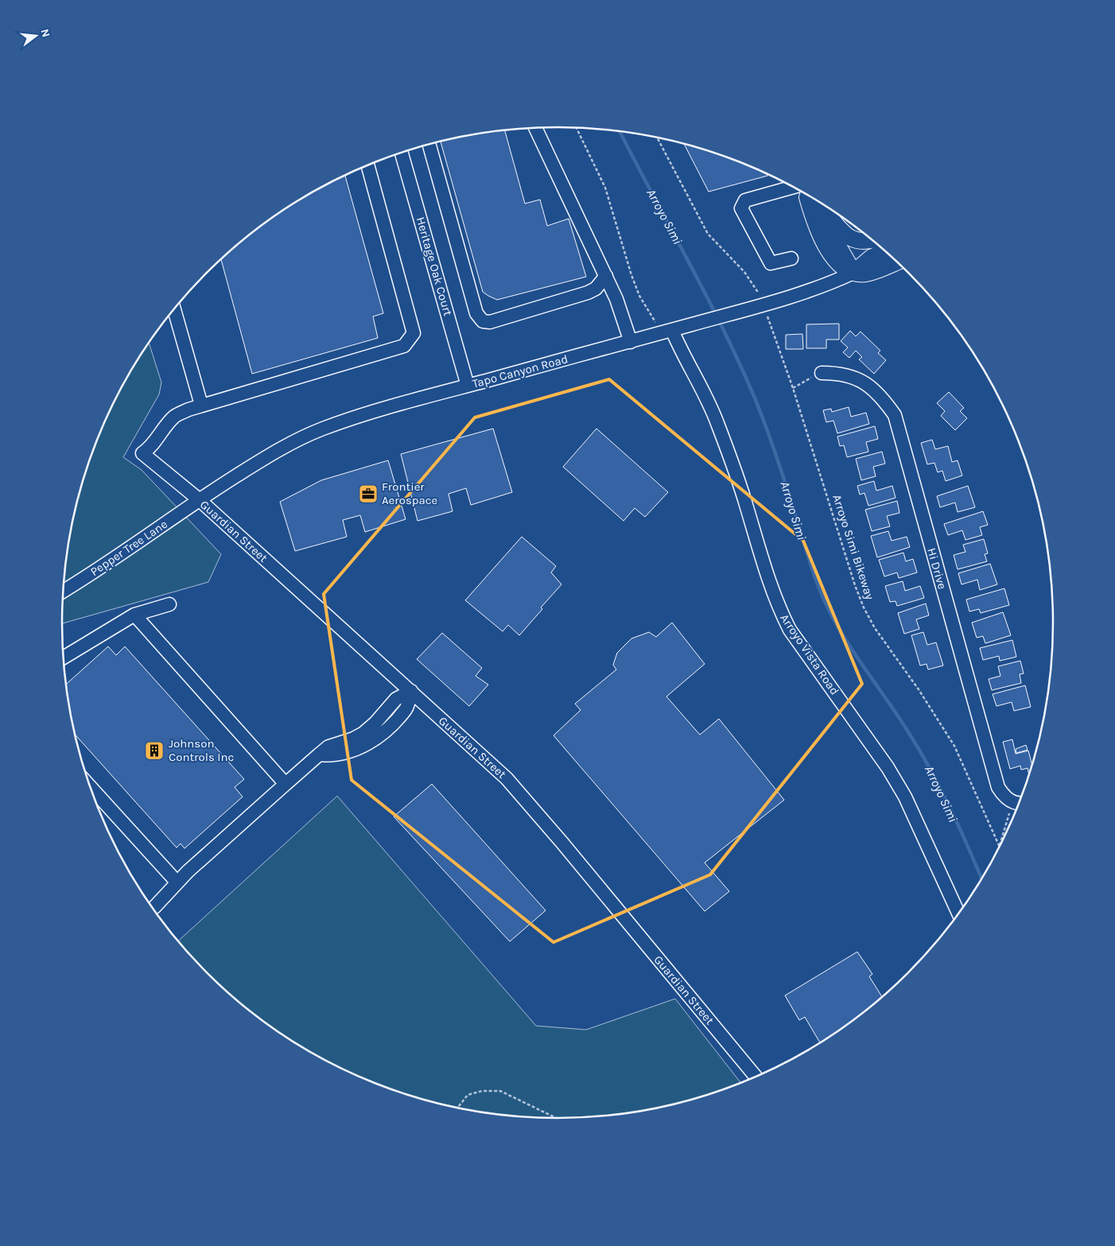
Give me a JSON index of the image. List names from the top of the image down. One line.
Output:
{"streets":{"main road":["Tapo Canyon Road"],"street":["Heritage Oak Court","Guardian Street","Pepper Tree Lane","Hi Drive","Arroyo Vista Road"],"path":["Arroyo Simi Bikeway"]},"crossings":[["Heritage Oak Court","Tapo Canyon Road"],["Tapo Canyon Road","Guardian Street"],["Tapo Canyon Road","Pepper Tree Lane"],["Tapo Canyon Road","Arroyo Vista Road"],["Guardian Street","Pepper Tree Lane"]],"water":["Arroyo Simi"],"places":{"office":["Frontier Aerospace"],"building":["Johnson Controls Inc"]},"north":"right"}
